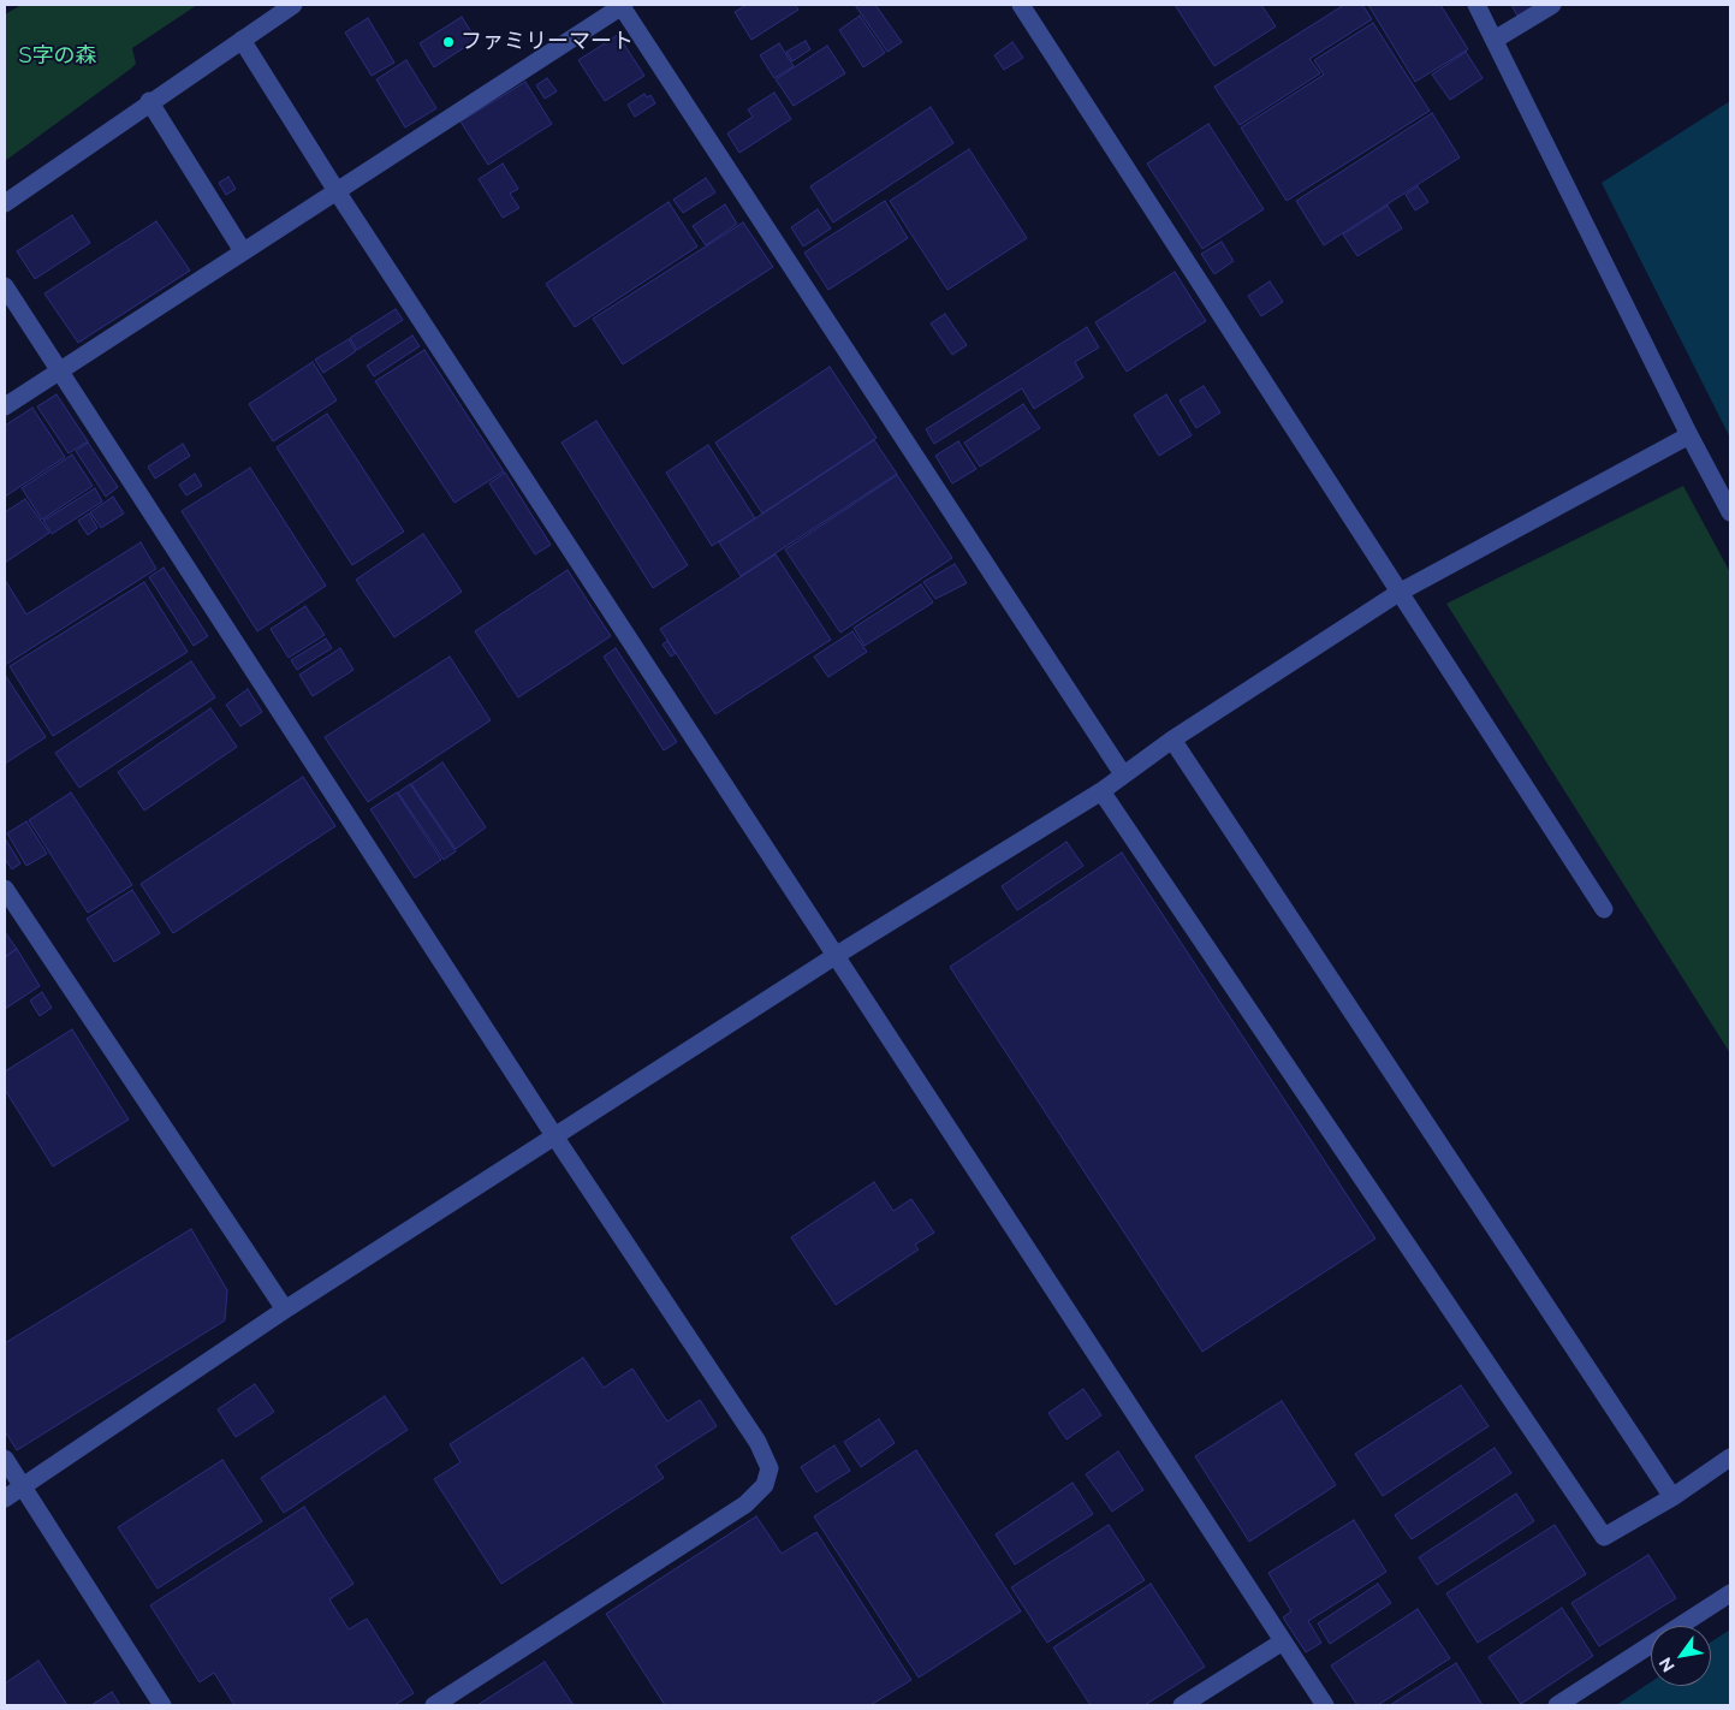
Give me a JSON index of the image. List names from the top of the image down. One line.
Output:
{"parks":["S字の森"],"places":["ファミリーマート"],"north":"bottom left"}
